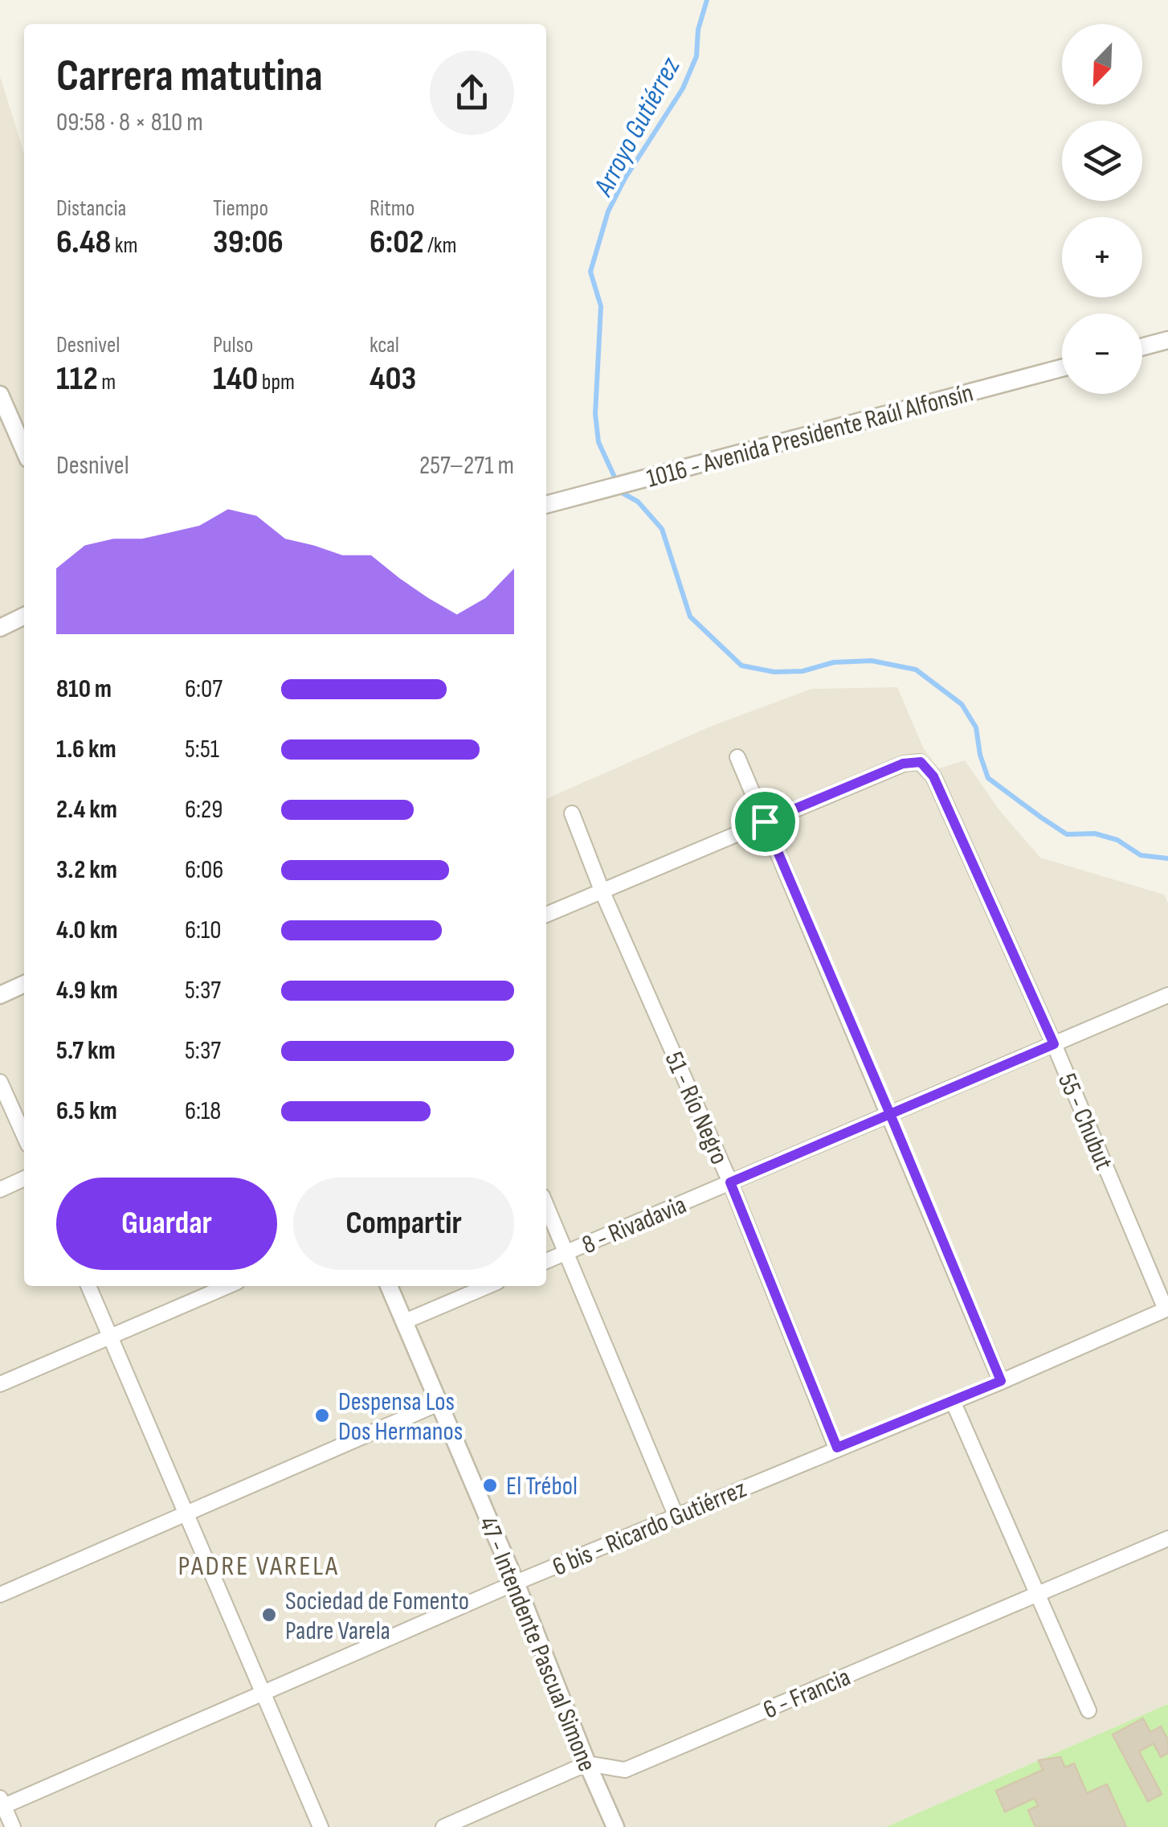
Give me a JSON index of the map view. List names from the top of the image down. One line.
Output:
{"streets":{"street":["1016 - Avenida Presidente Raúl Alfonsín","51 - Río Negro","55 - Chubut","8 - Rivadavia","6 bis - Ricardo Gutiérrez","47 - Intendente Pascual Simone","6 - Francia"]},"crossings":[["51 - Río Negro","8 - Rivadavia"],["51 - Río Negro","6 bis - Ricardo Gutiérrez"],["55 - Chubut","8 - Rivadavia"],["55 - Chubut","6 bis - Ricardo Gutiérrez"],["6 bis - Ricardo Gutiérrez","47 - Intendente Pascual Simone"],["47 - Intendente Pascual Simone","6 - Francia"]],"districts":["PADRE VARELA"],"water":["Arroyo Gutiérrez"],"places":["Despensa Los Dos Hermanos","El Trébol","Sociedad de Fomento Padre Varela"],"north":"bottom left","page":{"map_buttons":["+","−"],"heading":["Carrera matutina","09:58 · 8 × 810 m"],"stats":[["Distancia","6.48 km"],["Tiempo","39:06"],["Ritmo","6:02 /km"],["Desnivel","112 m"],["Pulso","140 bpm"],["kcal","403"]],"chart":["Desnivel","257–271 m"],"list":[{"name":"810 m","note":"6:07"},{"name":"1.6 km","note":"5:51"},{"name":"2.4 km","note":"6:29"},{"name":"3.2 km","note":"6:06"},{"name":"4.0 km","note":"6:10"},{"name":"4.9 km","note":"5:37"},{"name":"5.7 km","note":"5:37"},{"name":"6.5 km","note":"6:18"}],"buttons":["Guardar","Compartir"]}}
